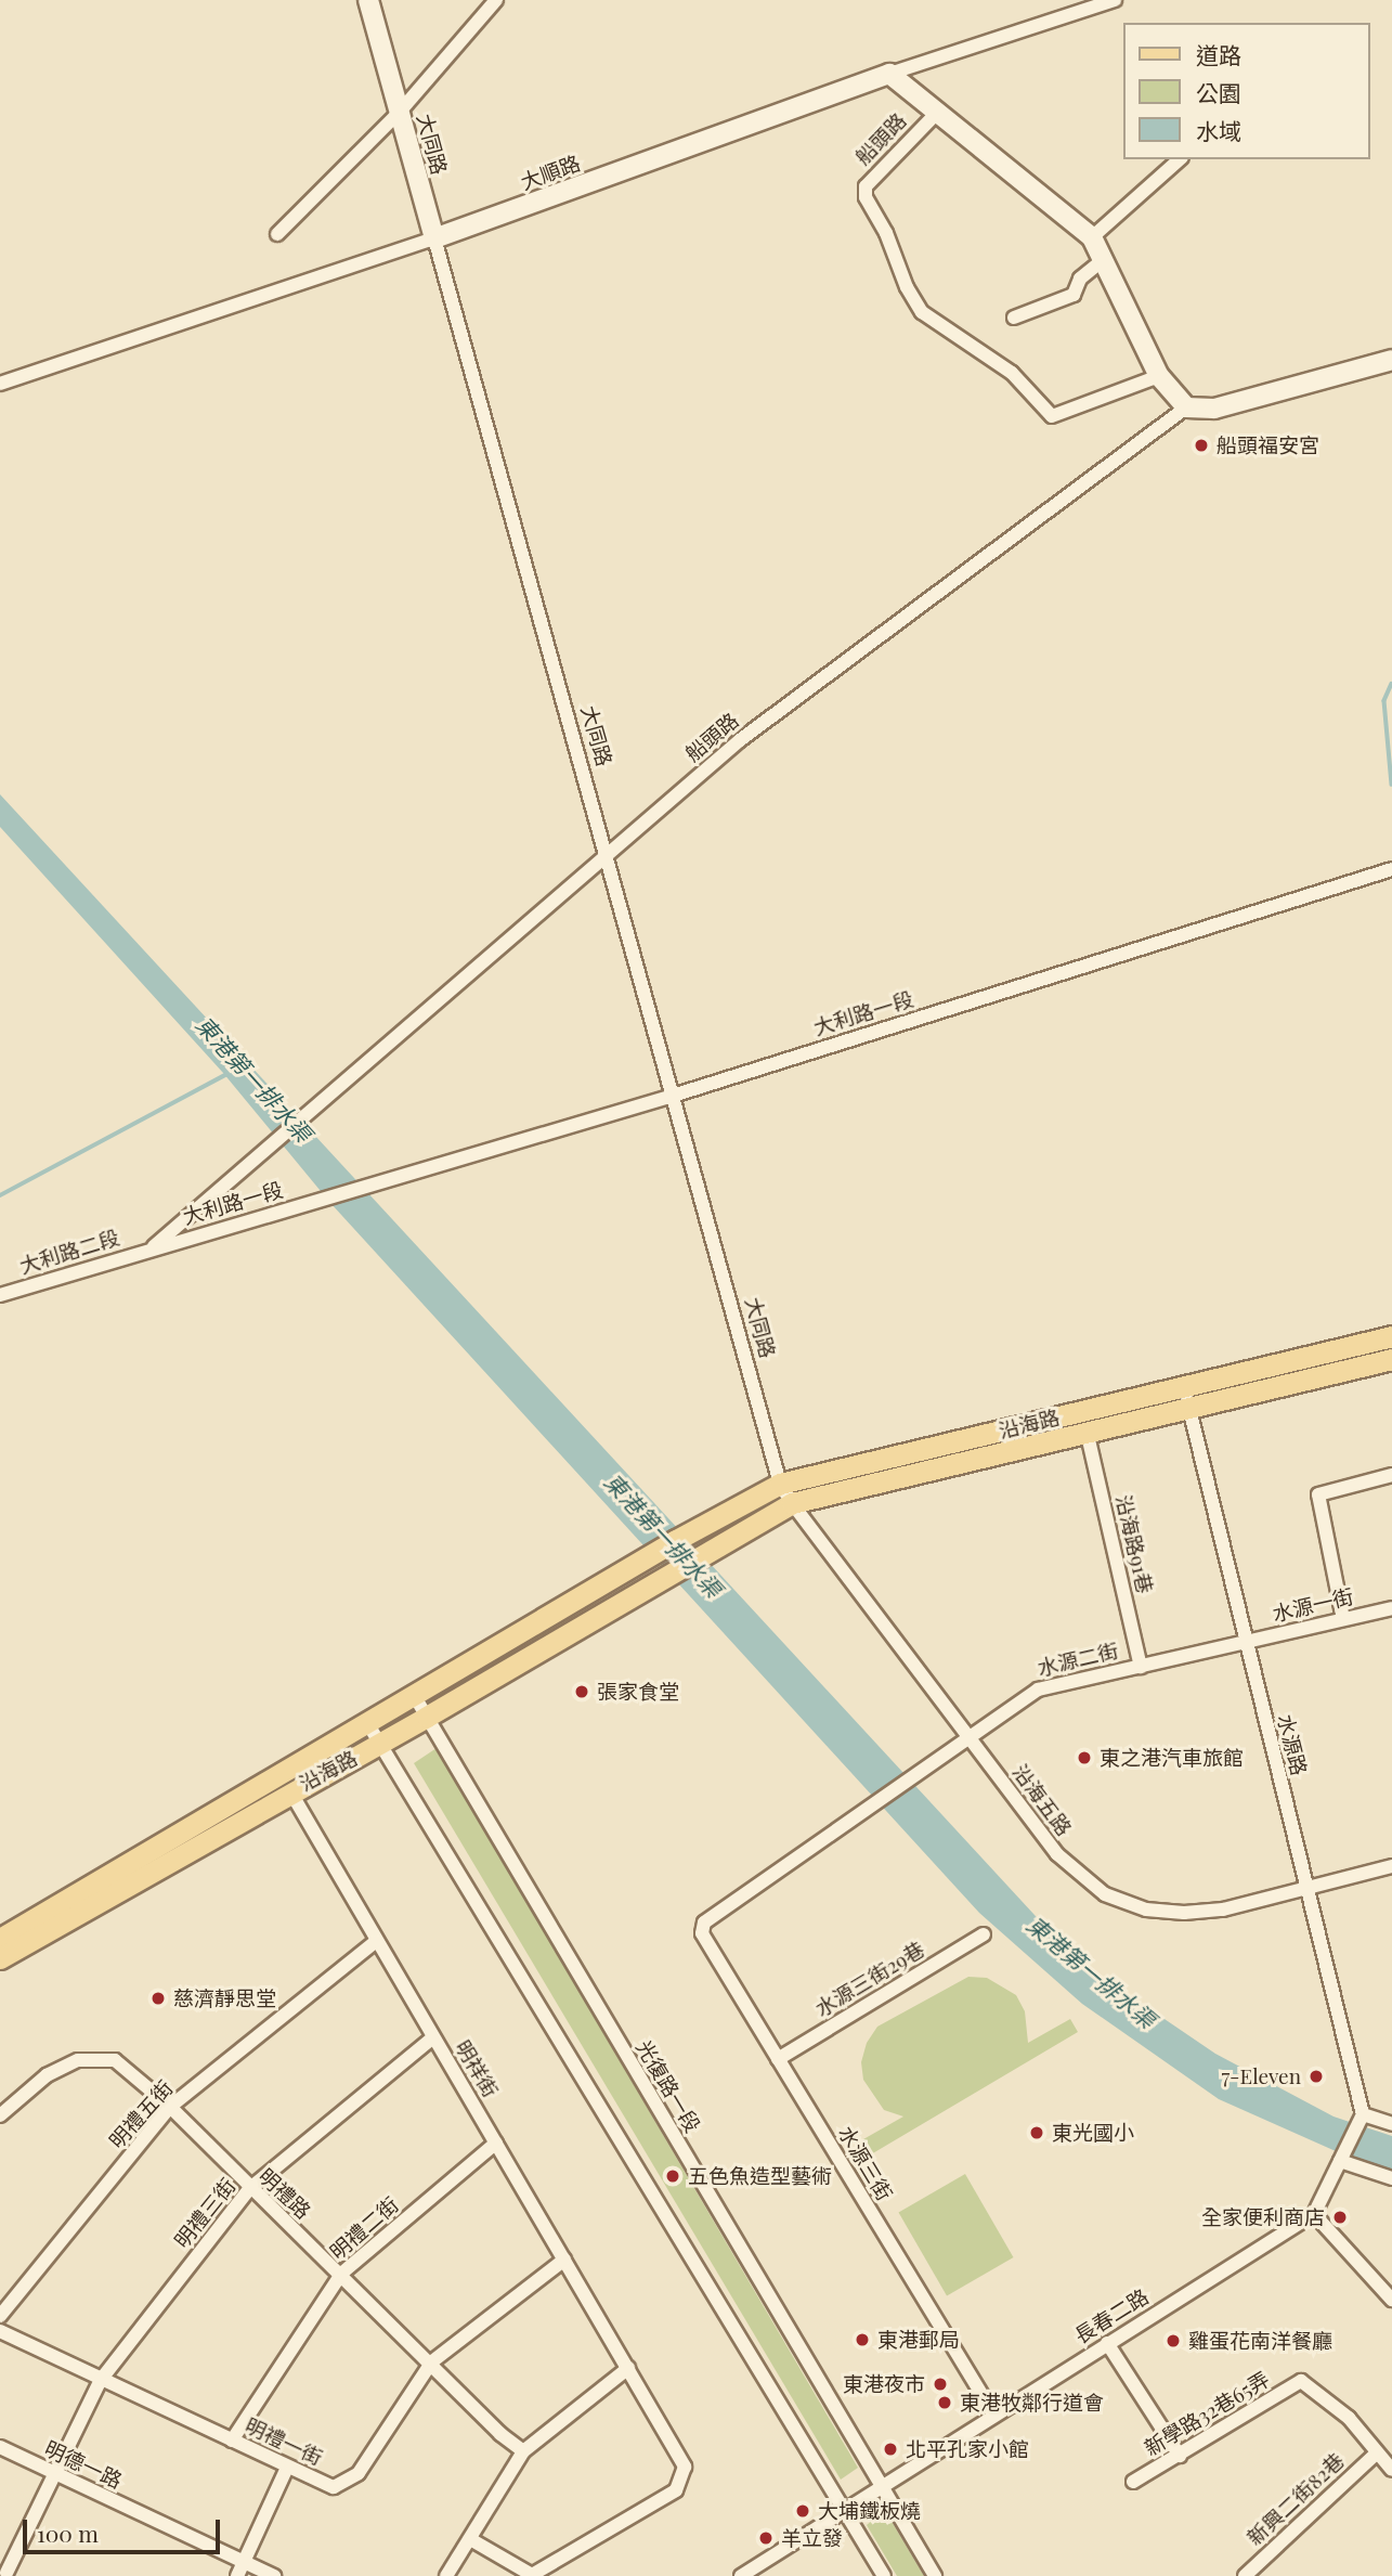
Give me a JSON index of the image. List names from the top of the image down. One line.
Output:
{"streets":{"main road":["沿海路"],"street":["船頭路","大同路","大順路","大利路一段","大利路二段","沿海路91巷","水源一街","水源二街","水源路","沿海五路","水源三街29巷","明祥街","光復路一段","明禮五街","水源三街","明禮路","明禮三街","明禮二街","長春二路","新學路32巷65弄","明禮一街","明德一路","新興二街82巷"]},"crossings":[["船頭路","大同路"],["船頭路","大順路"],["船頭路","大利路一段"],["船頭路","大利路二段"],["大同路","大順路"],["大同路","大利路一段"],["大同路","沿海路"],["大同路","沿海五路"],["大利路一段","大利路二段"],["沿海路","沿海路91巷"],["沿海路","水源路"],["沿海路","沿海五路"],["沿海路","明祥街"],["沿海路","光復路一段"],["沿海路91巷","水源二街"],["水源一街","水源二街"],["水源一街","水源路"],["水源二街","水源路"],["水源二街","沿海五路"],["水源二街","水源三街"],["水源路","沿海五路"],["水源三街29巷","水源三街"],["明祥街","明禮五街"],["明祥街","明禮三街"],["明祥街","明禮二街"],["明祥街","明禮一街"],["光復路一段","長春二路"],["明禮五街","明禮路"],["水源三街","長春二路"],["明禮路","明禮三街"],["明禮路","明禮二街"],["明禮路","明禮一街"],["明禮三街","明禮一街"],["明禮三街","明德一路"],["明禮二街","明禮一街"],["新學路32巷65弄","新興二街82巷"]],"water":["東港第一排水渠"],"places":["船頭福安宮","張家食堂","東之港汽車旅館","慈濟靜思堂","7-Eleven","東光國小","五色魚造型藝術","全家便利商店","東港郵局","雞蛋花南洋餐廳","東港夜市","東港牧鄰行道會","北平孔家小館","大埔鐵板燒","羊立發"],"legend":["道路","公園","水域"],"scale_bar":"100 m"}
